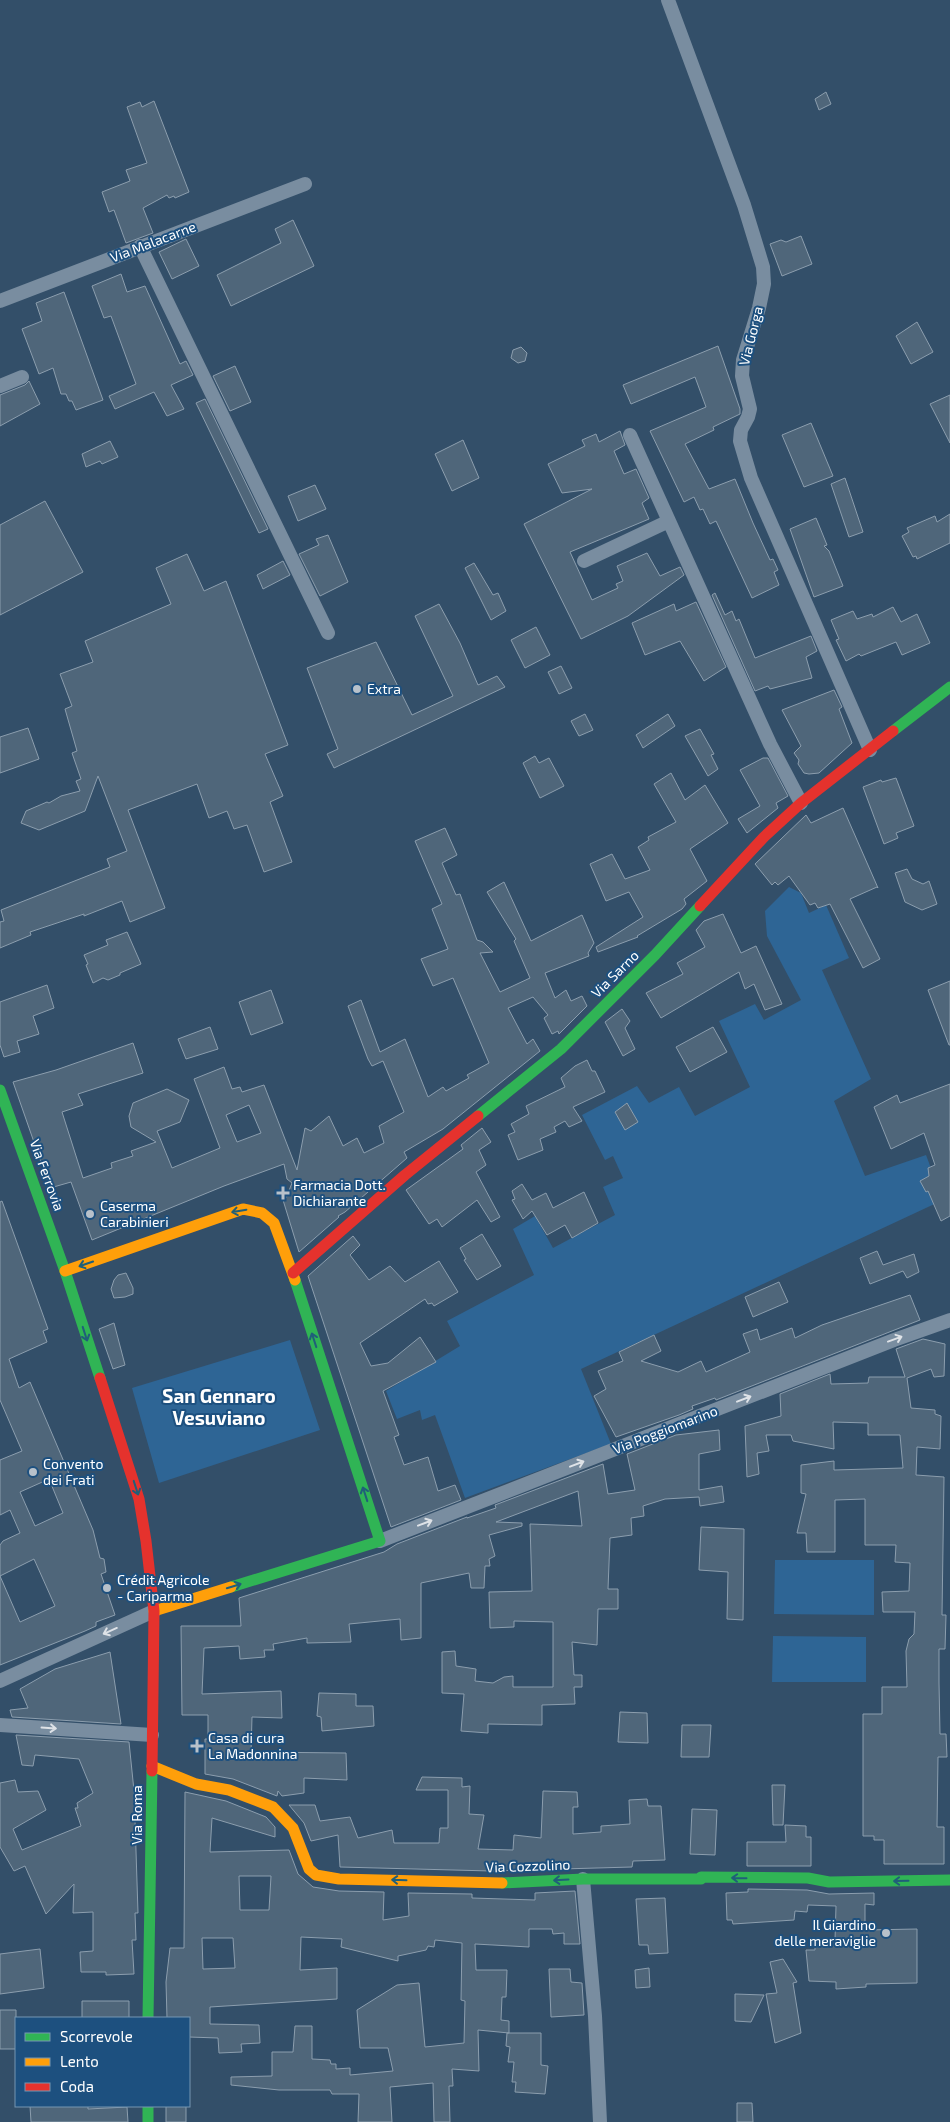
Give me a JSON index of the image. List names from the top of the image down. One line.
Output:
{"streets":{"main road":["Via Sarno","Via Ferrovia","Via Roma","Via Cozzolino"],"street":["Via Malacarne","Via Gorga","Via Poggiomarino"]},"crossings":[["Via Gorga","Via Sarno"],["Via Ferrovia","Via Roma"],["Via Roma","Via Cozzolino"]],"one_way":["Via Ferrovia","Via Poggiomarino","Via Cozzolino"],"districts":["San Gennaro Vesuviano"],"places":{"other":["Extra","Caserma Carabinieri","Convento dei Frati","Crédit Agricole - Cariparma","Il Giardino delle meraviglie"],"health":["Farmacia Dott. Dichiarante","Casa di cura La Madonnina"]},"legend":["Scorrevole","Lento","Coda"]}
